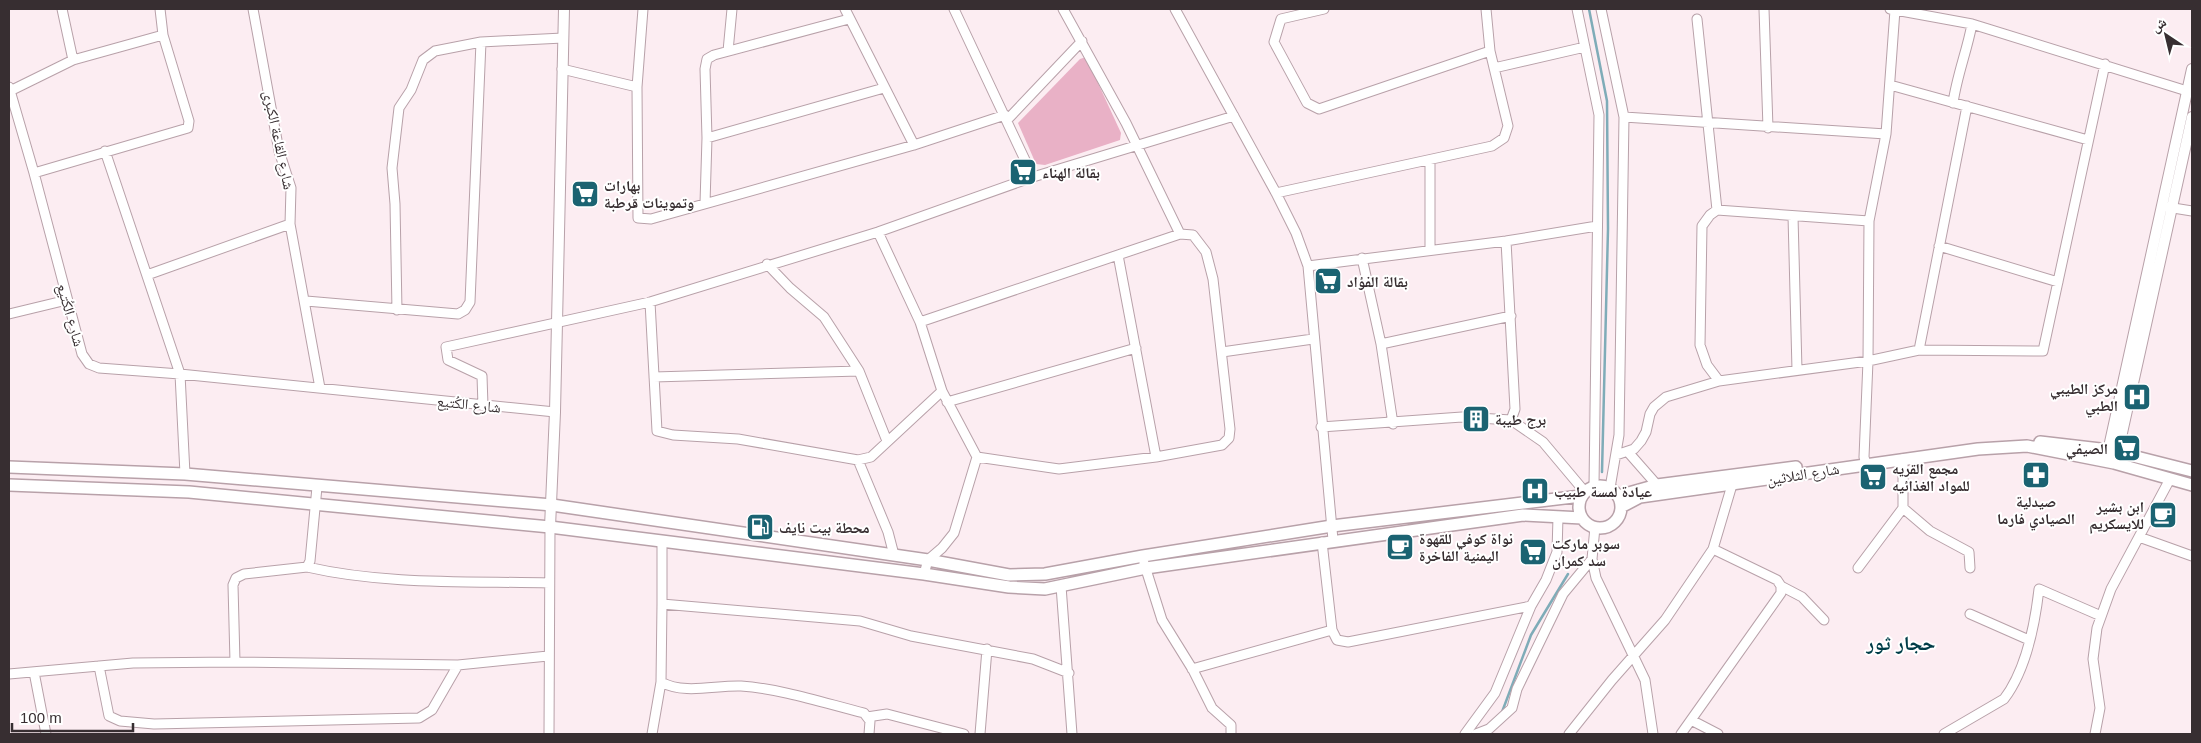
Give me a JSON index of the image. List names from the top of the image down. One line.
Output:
{"streets":{"main road":["شارع الثلاثين"],"street":["شارع القاعة الكبرى","شارع الكُتيع"]},"crossings":[["شارع القاعة الكبرى","شارع الكُتيع"]],"districts":["حجار ثور"],"places":{"supermarket":["بقالة الهناء","بهارات وتموينات قرطبة","بقالة الفؤاد","الصيفي","مجمع القريه للمواد الغذائيه","سوبر ماركت سد كمران"],"hospital":["مركز الطيبي الطبي","عيادة لمسة طبيب"],"building":["برج طيبة"],"pharmacy":["صيدلية الصيادي فارما"],"cafe":["ابن بشير للايسكريم","نواة كوفي للقهوة اليمنية الفاخرة"],"fuel station":["محطة بيت نايف"]},"scale_bar":"100 m","north":"top left"}
